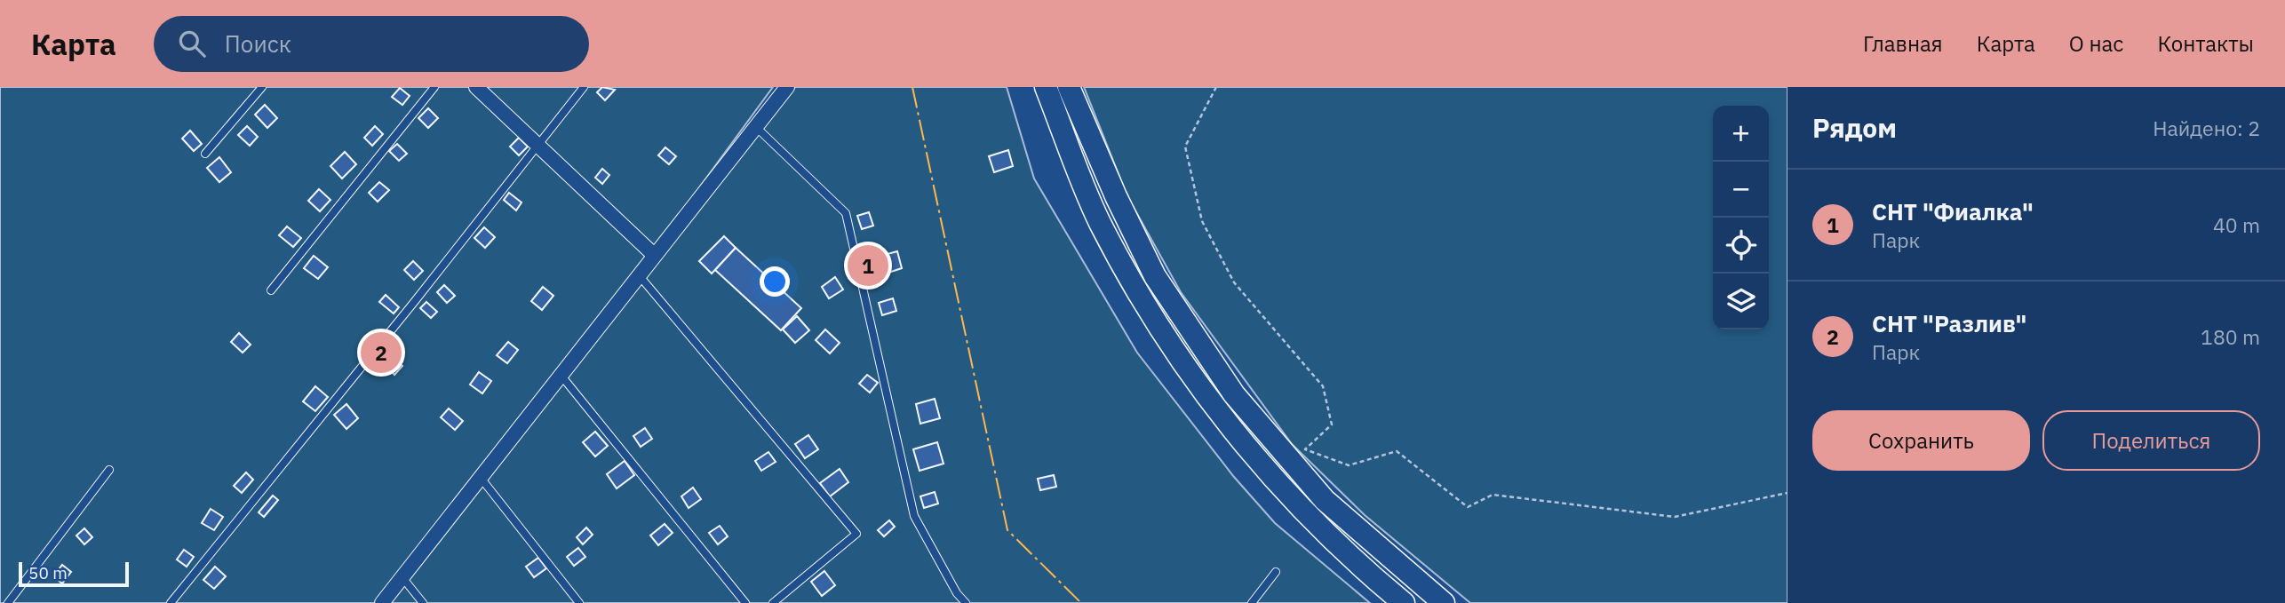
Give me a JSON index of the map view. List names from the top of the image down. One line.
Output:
{"scale_bar":"50 m","page":{"header":"Карта","search":"Поиск","nav":["Главная","Карта","О нас","Контакты"],"heading":["Рядом","Найдено: 2"],"map_buttons":["+","−"],"list":[{"mark":"1","name":"СНТ \"Фиалка\"","note":"Парк","value":"40 m"},{"mark":"2","name":"СНТ \"Разлив\"","note":"Парк","value":"180 m"}],"pins":["1","2"],"buttons":["Сохранить","Поделиться"],"scale":"50 m"}}
